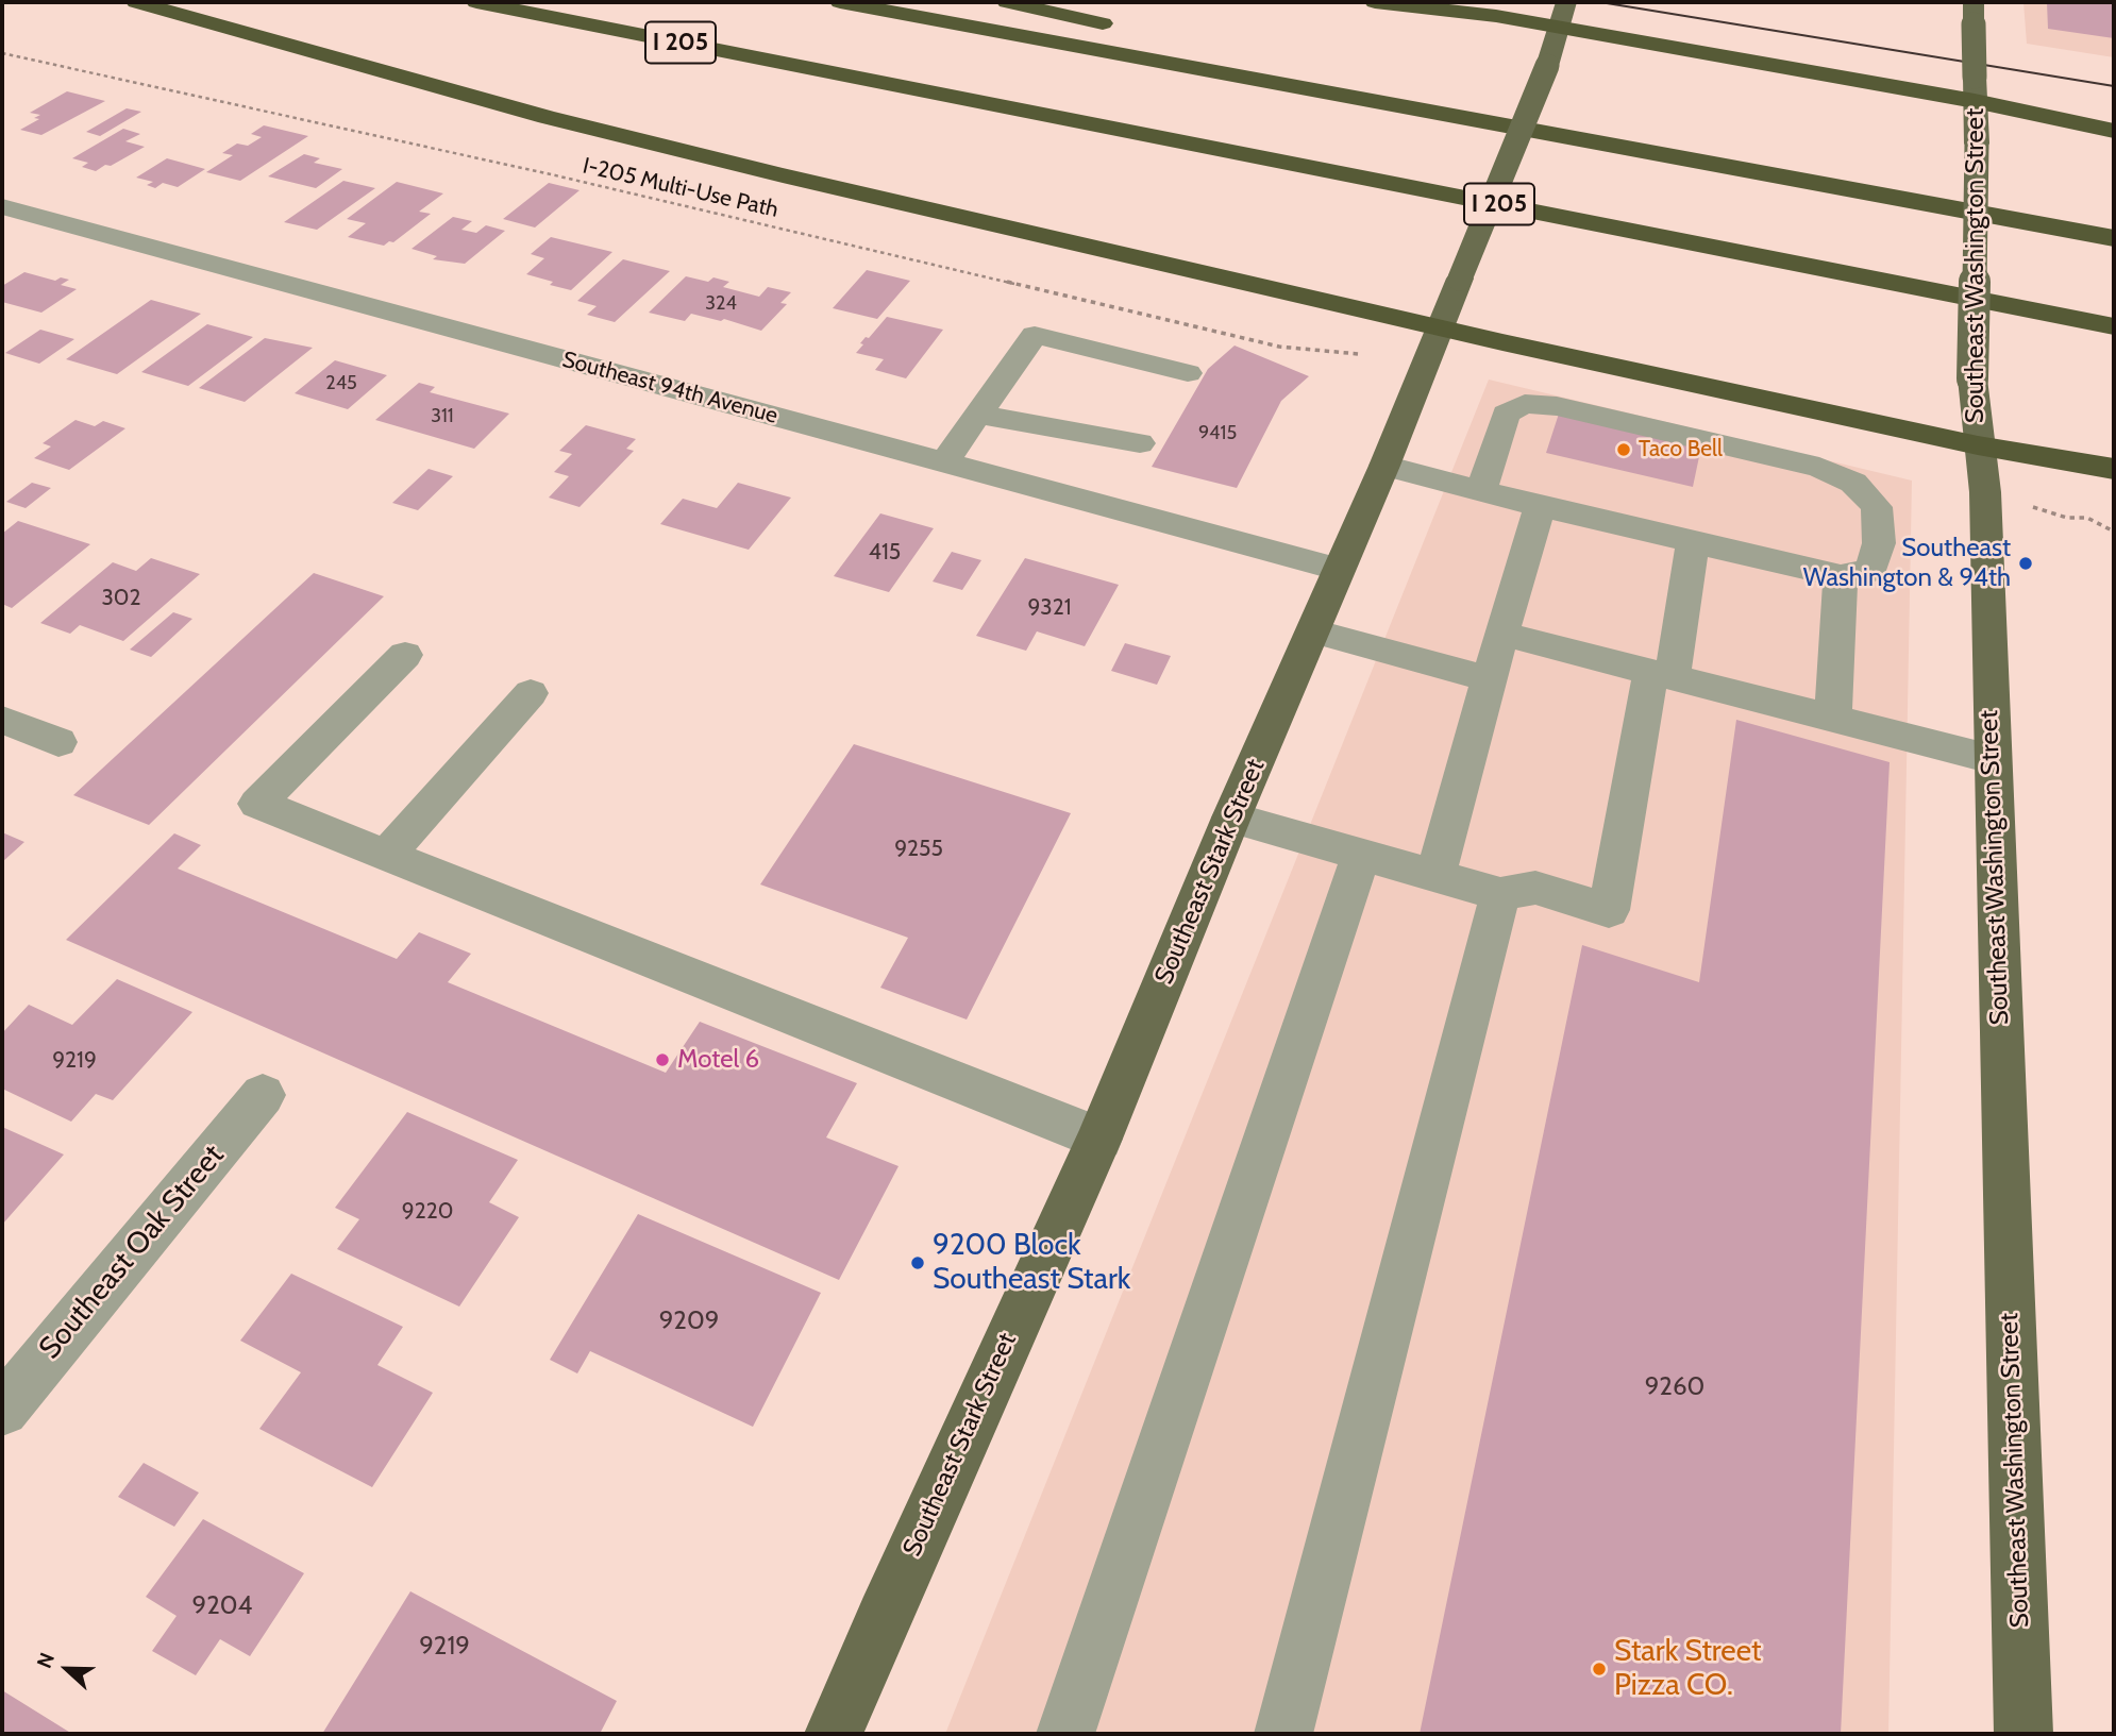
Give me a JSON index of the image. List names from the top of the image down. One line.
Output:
{"streets":{"highway":["I 205"],"main road":["Southeast Washington Street","Southeast Stark Street"],"street":["Southeast 94th Avenue","Southeast Oak Street"],"path":["I-205 Multi-Use Path"]},"crossings":[["Southeast 94th Avenue","Southeast Stark Street"]],"places":["Taco Bell","Southeast Washington & 94th","Motel 6","9200 Block Southeast Stark","Stark Street Pizza CO."],"house_numbers":["324","245","311","9415","415","302","9321","9255","9219","9220","9209","9260","9204","9219"],"north":"left"}
